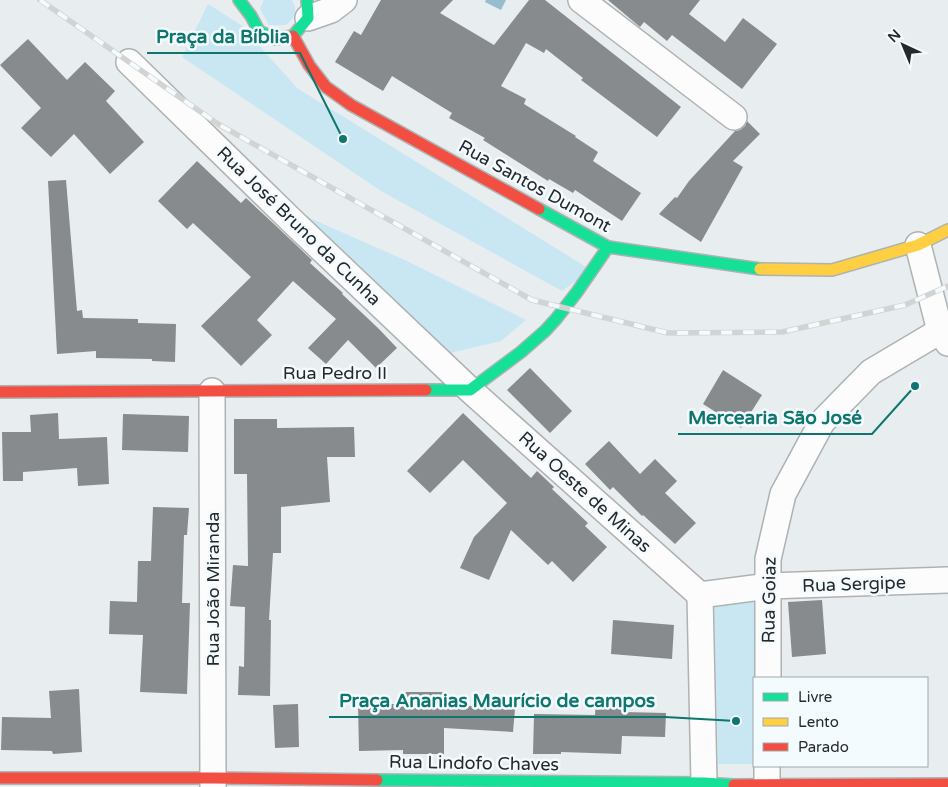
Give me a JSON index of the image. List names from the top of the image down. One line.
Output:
{"streets":{"street":["Rua Santos Dumont","Rua José Bruno da Cunha","Rua Pedro II","Rua Oeste de Minas","Rua Sergipe","Rua João Miranda","Rua Goiaz","Rua Lindofo Chaves"]},"crossings":[["Rua José Bruno da Cunha","Rua Pedro II"],["Rua José Bruno da Cunha","Rua Oeste de Minas"],["Rua Pedro II","Rua Oeste de Minas"],["Rua Pedro II","Rua João Miranda"],["Rua Oeste de Minas","Rua Sergipe"],["Rua Sergipe","Rua Goiaz"],["Rua João Miranda","Rua Lindofo Chaves"]],"places":["Praça da Bíblia","Mercearia São José","Praça Ananias Maurício de campos"],"legend":["Livre","Lento","Parado"],"north":"top left"}
